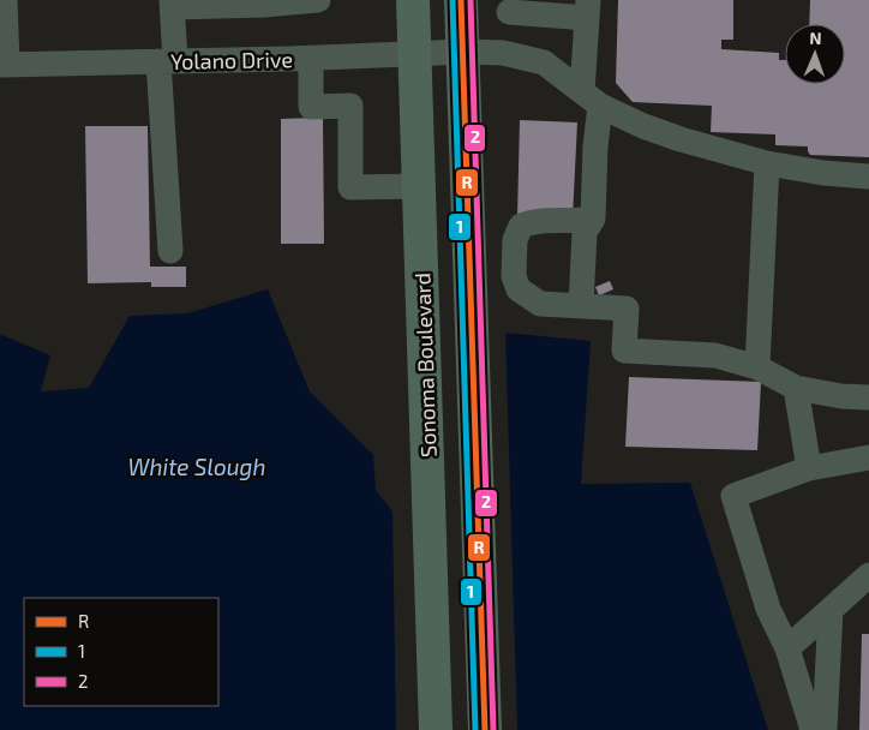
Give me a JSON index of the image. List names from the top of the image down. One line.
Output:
{"streets":{"main road":["Sonoma Boulevard"],"street":["Yolano Drive"]},"crossings":[["Yolano Drive","Sonoma Boulevard"]],"water":["White Slough"],"lines":["transit line R","transit line 1","transit line 2"],"legend":["R","1","2"],"north":"top"}
